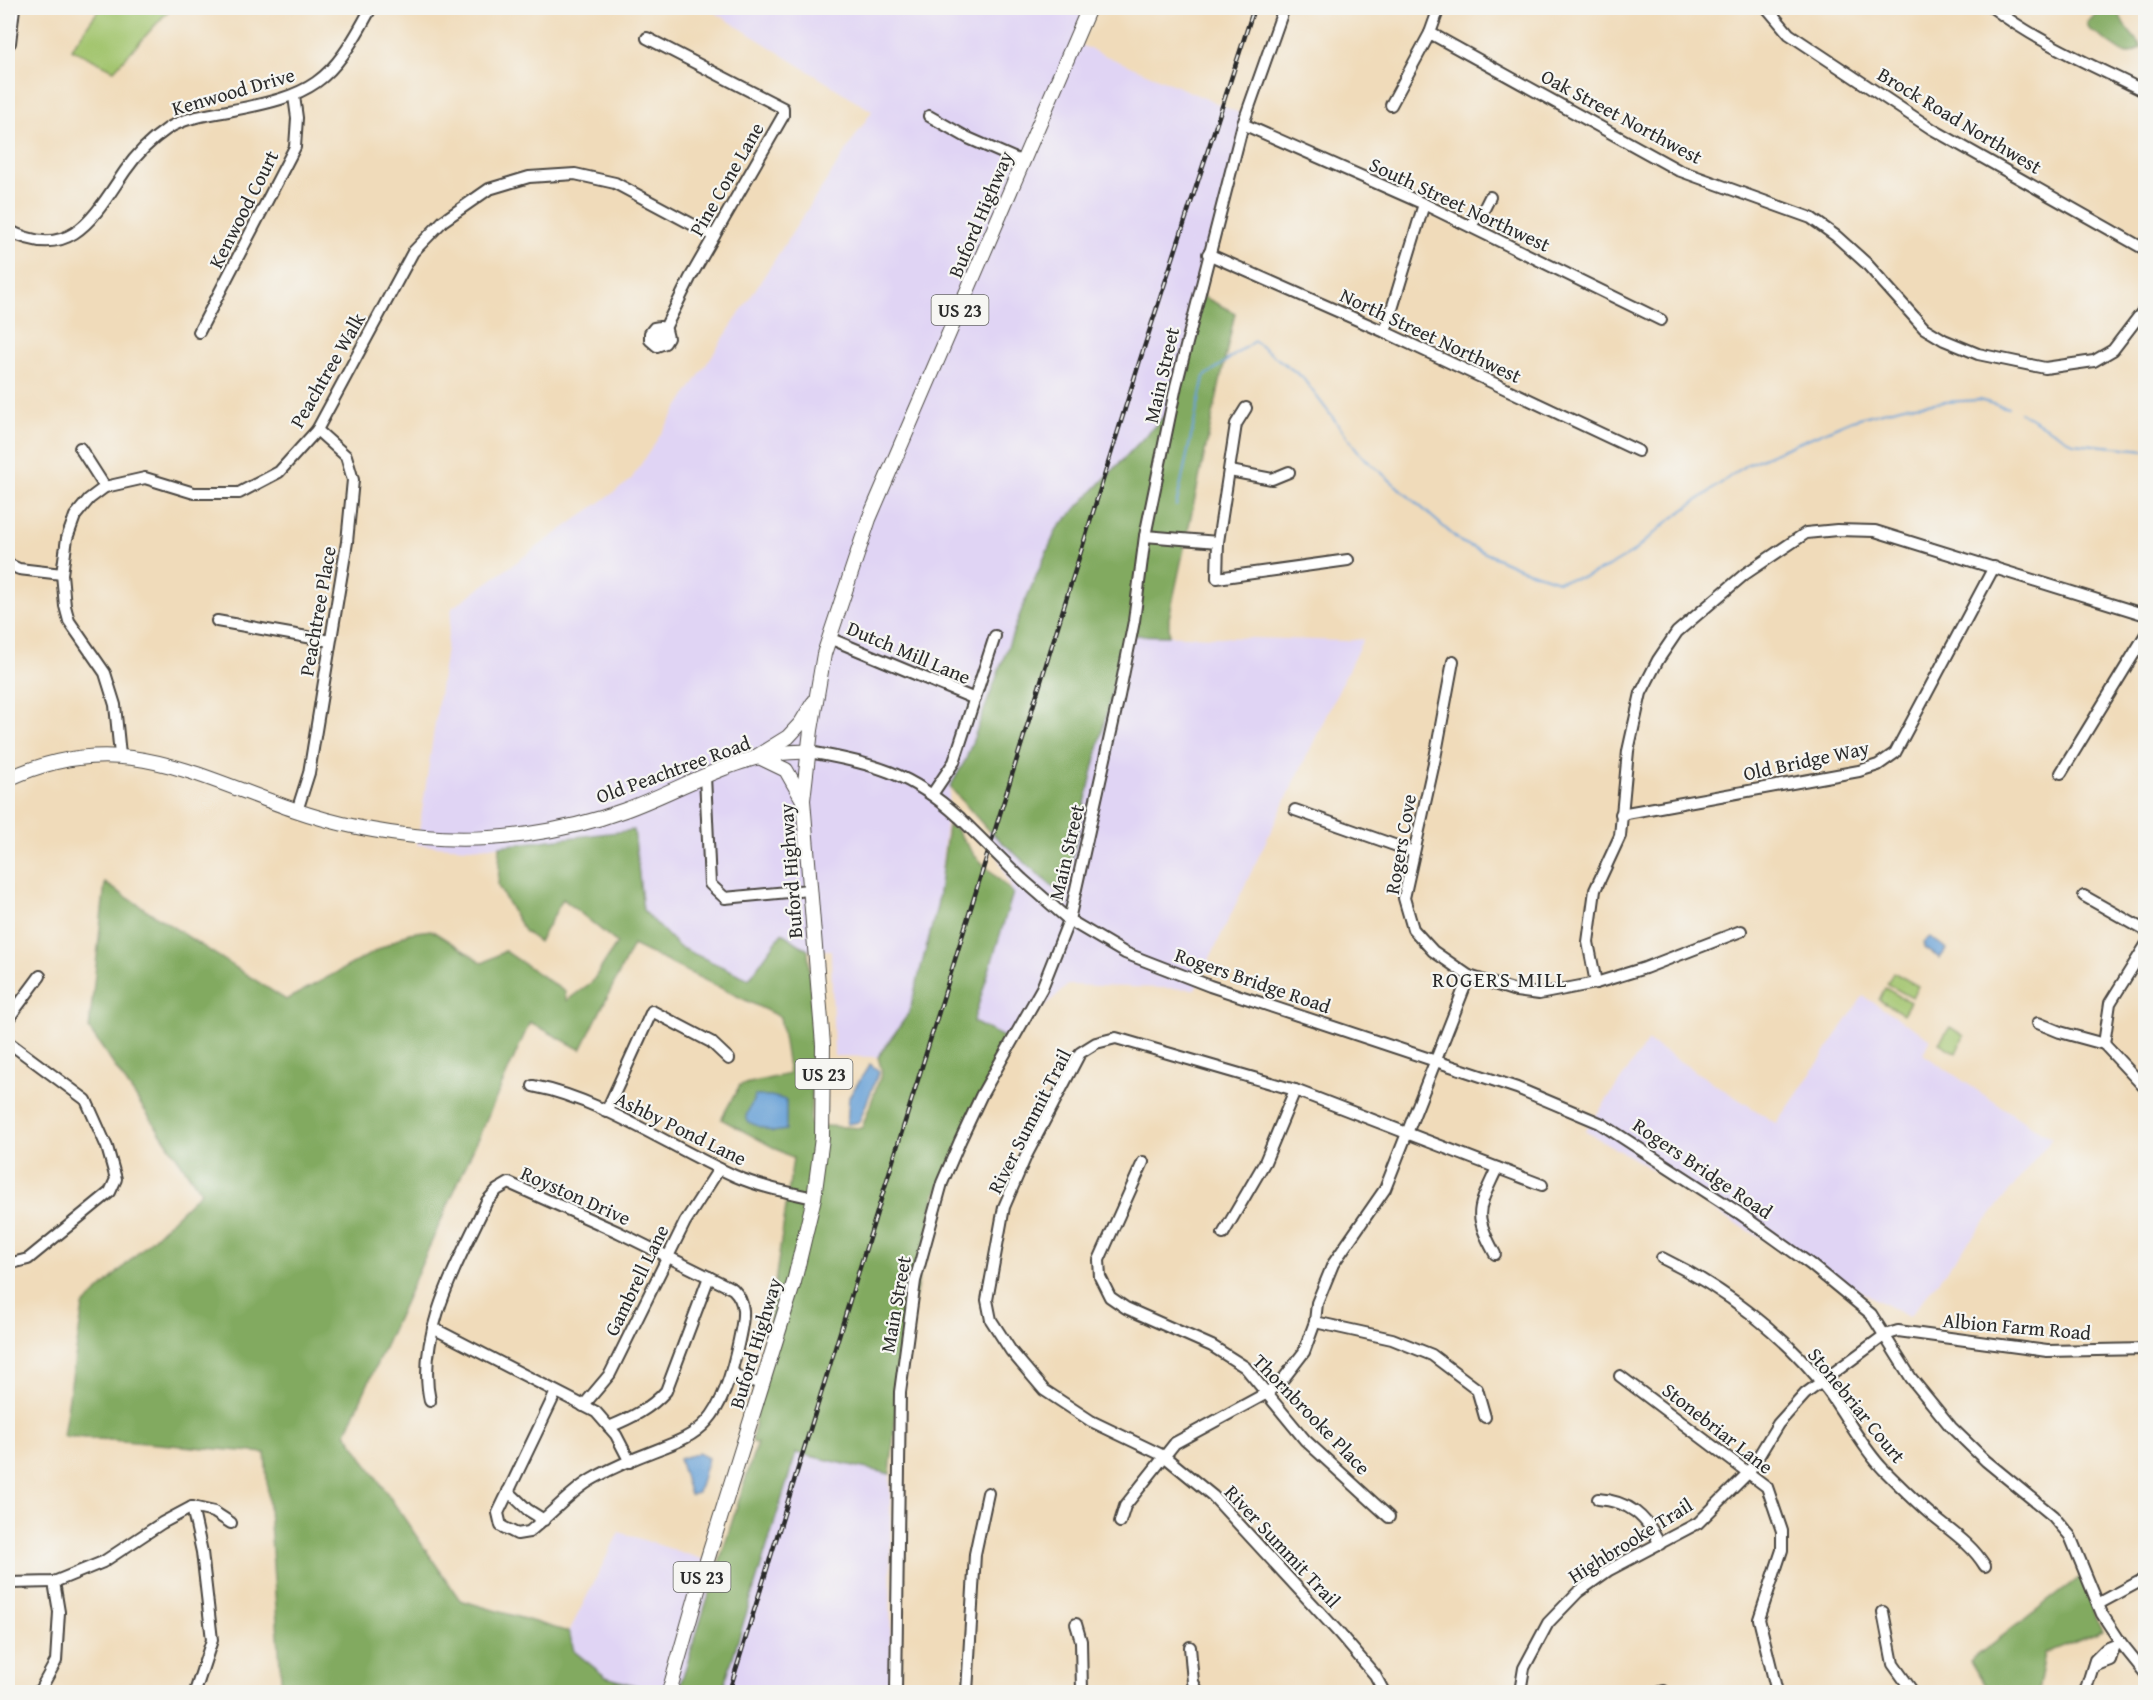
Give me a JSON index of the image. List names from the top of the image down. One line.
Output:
{"streets":{"main road":["Buford Highway","US 23","Old Peachtree Road"],"street":["Kenwood Drive","Oak Street Northwest","Brock Road Northwest","Pine Cone Lane","South Street Northwest","Kenwood Court","North Street Northwest","Peachtree Walk","Main Street","Peachtree Place","Dutch Mill Lane","Old Bridge Way","Rogers Cove","Rogers Bridge Road","River Summit Trail","Ashby Pond Lane","Royston Drive","Gambrell Lane","Albion Farm Road","Stonebriar Court","Thornbrooke Place","Stonebriar Lane","Highbrooke Trail"]},"crossings":[["Kenwood Drive","Kenwood Court"],["Pine Cone Lane","Peachtree Walk"],["South Street Northwest","Main Street"],["Buford Highway","Dutch Mill Lane"],["Buford Highway","Old Peachtree Road"],["Buford Highway","Rogers Bridge Road"],["Buford Highway","Ashby Pond Lane"],["North Street Northwest","Main Street"],["Peachtree Walk","Peachtree Place"],["Peachtree Walk","Old Peachtree Road"],["Main Street","Rogers Bridge Road"],["Peachtree Place","Old Peachtree Road"],["Dutch Mill Lane","Rogers Bridge Road"],["Old Peachtree Road","Rogers Bridge Road"],["Rogers Bridge Road","Albion Farm Road"],["Rogers Bridge Road","Highbrooke Trail"],["Ashby Pond Lane","Gambrell Lane"],["Royston Drive","Gambrell Lane"],["Albion Farm Road","Highbrooke Trail"],["Stonebriar Court","Highbrooke Trail"],["Stonebriar Lane","Highbrooke Trail"]],"districts":["ROGERS MILL"]}
